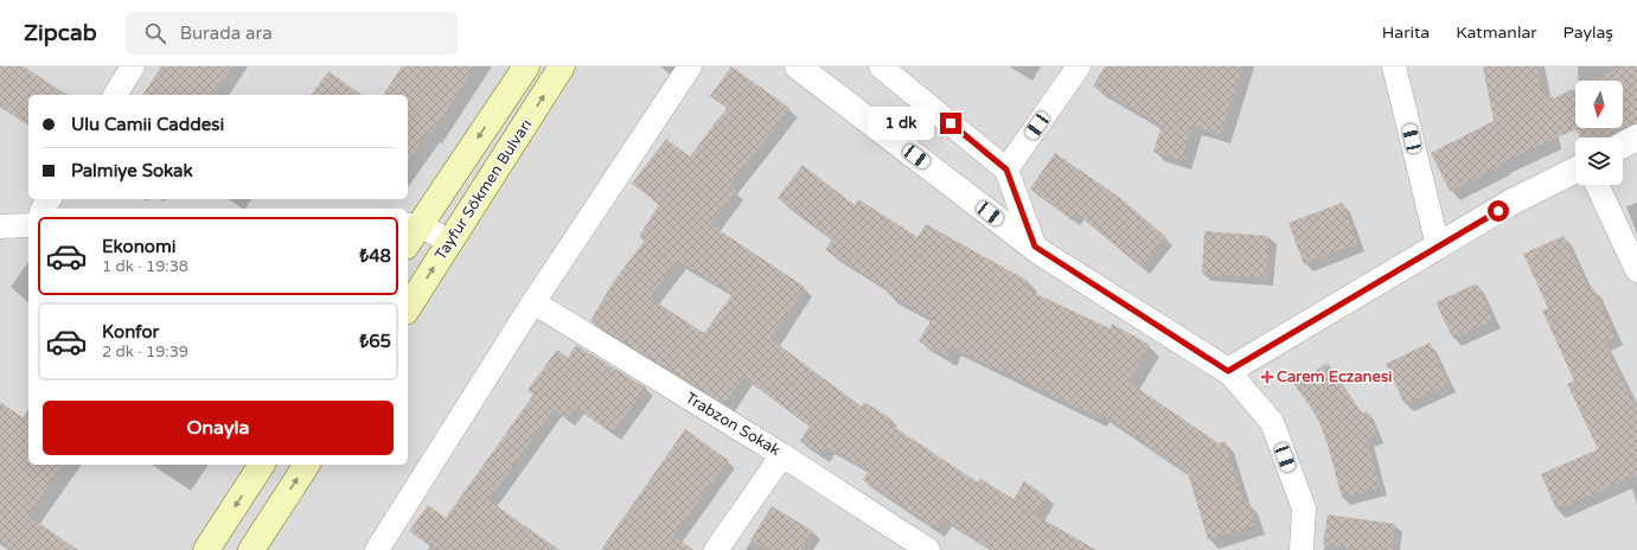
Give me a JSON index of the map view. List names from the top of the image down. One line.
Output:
{"streets":{"main road":["Tayfur Sökmen Bulvarı"],"street":["Trabzon Sokak"]},"places":{"health":["Carem Eczanesi"]},"north":"bottom","page":{"header":"Zipcab","search":"Burada ara","nav":["Harita","Katmanlar","Paylaş"],"banner":["Ulu Camii Caddesi","Palmiye Sokak"],"bubble":"1 dk","list":[{"name":"Ekonomi","note":"1 dk · 19:38","value":"₺48"},{"name":"Konfor","note":"2 dk · 19:39","value":"₺65"}],"buttons":"Onayla"}}
